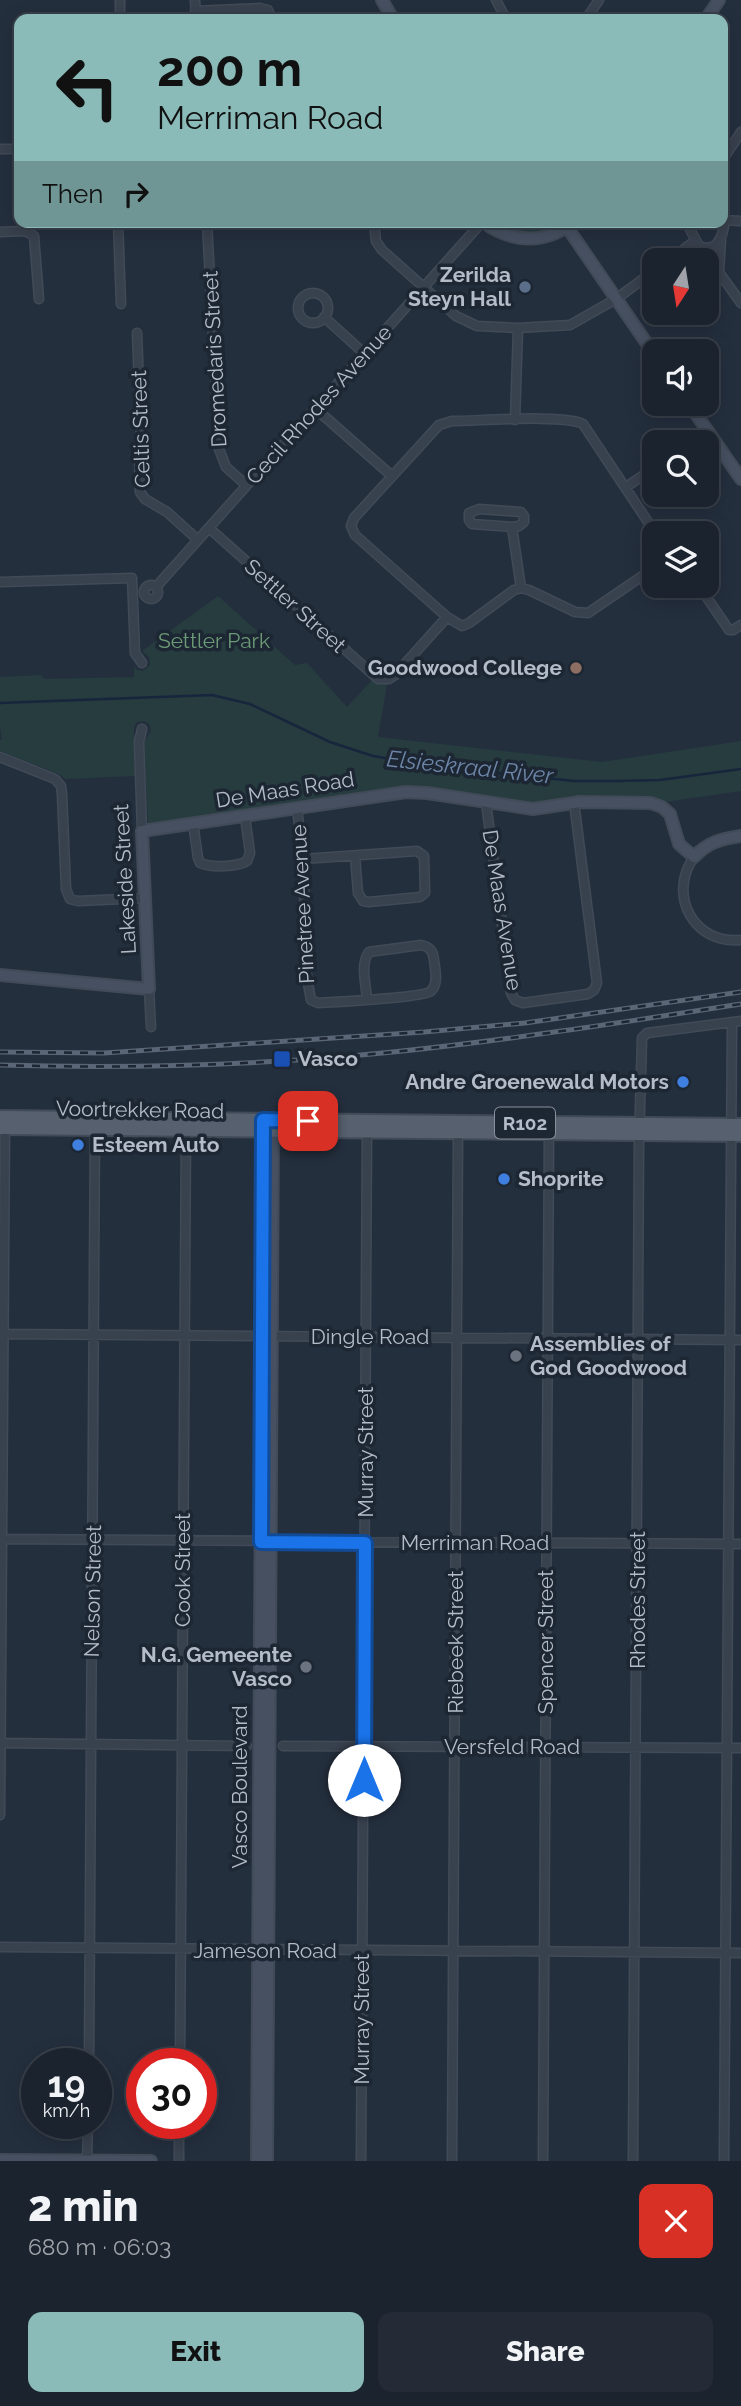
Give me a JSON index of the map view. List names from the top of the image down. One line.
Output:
{"streets":{"main road":["Voortrekker Road","R102"],"street":["Dromedaris Street","Cecil Rhodes Avenue","Celtis Street","Settler Street","De Maas Road","Lakeside Street","Pinetree Avenue","De Maas Avenue","Dingle Road","Murray Street","Merriman Road","Cook Street","Nelson Street","Rhodes Street","Riebeek Street","Spencer Street","Versfeld Road","Vasco Boulevard","Jameson Road"]},"crossings":[["Dromedaris Street","Cecil Rhodes Avenue"],["Cecil Rhodes Avenue","Celtis Street"],["Cecil Rhodes Avenue","Settler Street"],["De Maas Road","Lakeside Street"],["De Maas Road","Pinetree Avenue"],["De Maas Road","De Maas Avenue"],["Voortrekker Road","Murray Street"],["Voortrekker Road","Cook Street"],["Voortrekker Road","Nelson Street"],["Voortrekker Road","Rhodes Street"],["Voortrekker Road","Riebeek Street"],["Voortrekker Road","Spencer Street"],["Voortrekker Road","Vasco Boulevard"],["Dingle Road","Murray Street"],["Dingle Road","Cook Street"],["Dingle Road","Nelson Street"],["Dingle Road","Rhodes Street"],["Dingle Road","Riebeek Street"],["Dingle Road","Spencer Street"],["Dingle Road","Vasco Boulevard"],["Murray Street","Merriman Road"],["Murray Street","Versfeld Road"],["Murray Street","Jameson Road"],["Merriman Road","Cook Street"],["Merriman Road","Nelson Street"],["Merriman Road","Rhodes Street"],["Merriman Road","Riebeek Street"],["Merriman Road","Spencer Street"],["Merriman Road","Vasco Boulevard"],["Cook Street","Jameson Road"],["Nelson Street","Jameson Road"],["Rhodes Street","Versfeld Road"],["Rhodes Street","Jameson Road"],["Riebeek Street","Versfeld Road"],["Riebeek Street","Jameson Road"],["Spencer Street","Versfeld Road"],["Spencer Street","Jameson Road"],["Vasco Boulevard","Jameson Road"]],"water":["Elsieskraal River"],"parks":["Settler Park"],"places":{"other":["Zerilda Steyn Hall","Goodwood College","Andre Groenewald Motors","Esteem Auto","Shoprite","Assemblies of God Goodwood","N.G. Gemeente Vasco"],"transit":["Vasco"]},"north":"bottom","page":{"turn":["200 m","Merriman Road"],"then":"Then","speed":"19 km/h","limit":"30","heading":["2 min","680 m · 06:03"],"buttons":["Exit","Share"]}}
